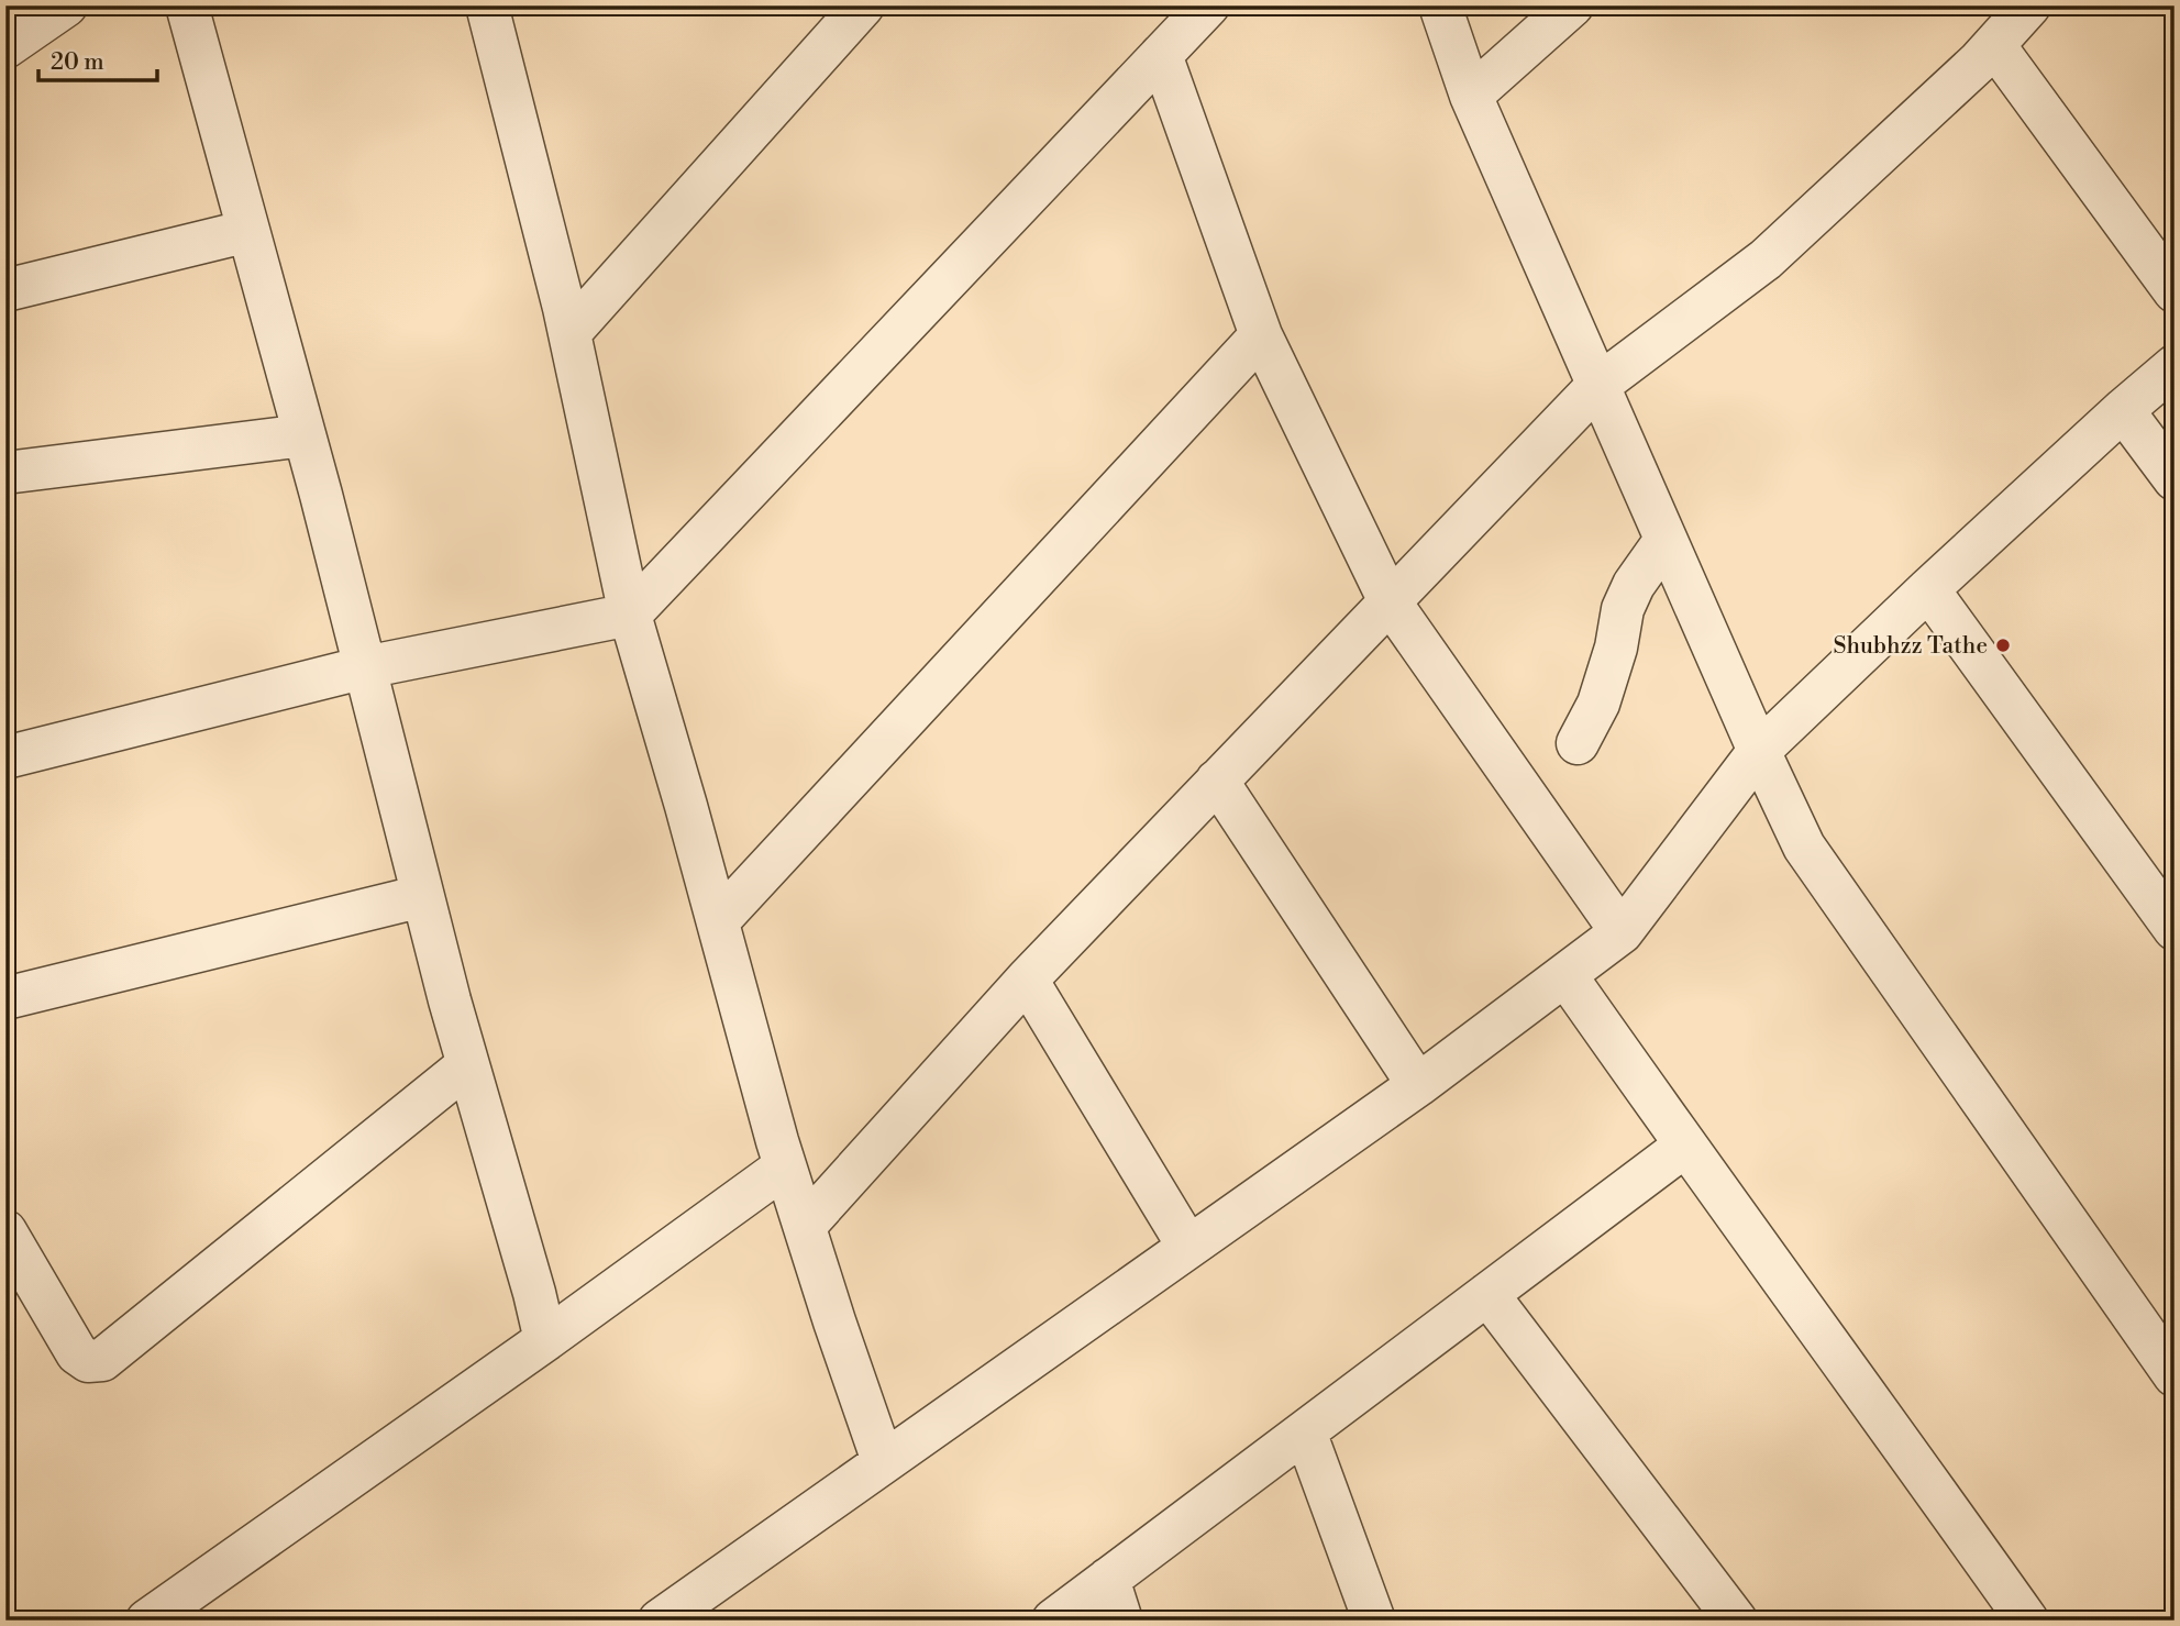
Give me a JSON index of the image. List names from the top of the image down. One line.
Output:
{"places":["Shubhzz Tathe"],"scale_bar":"20 m"}
